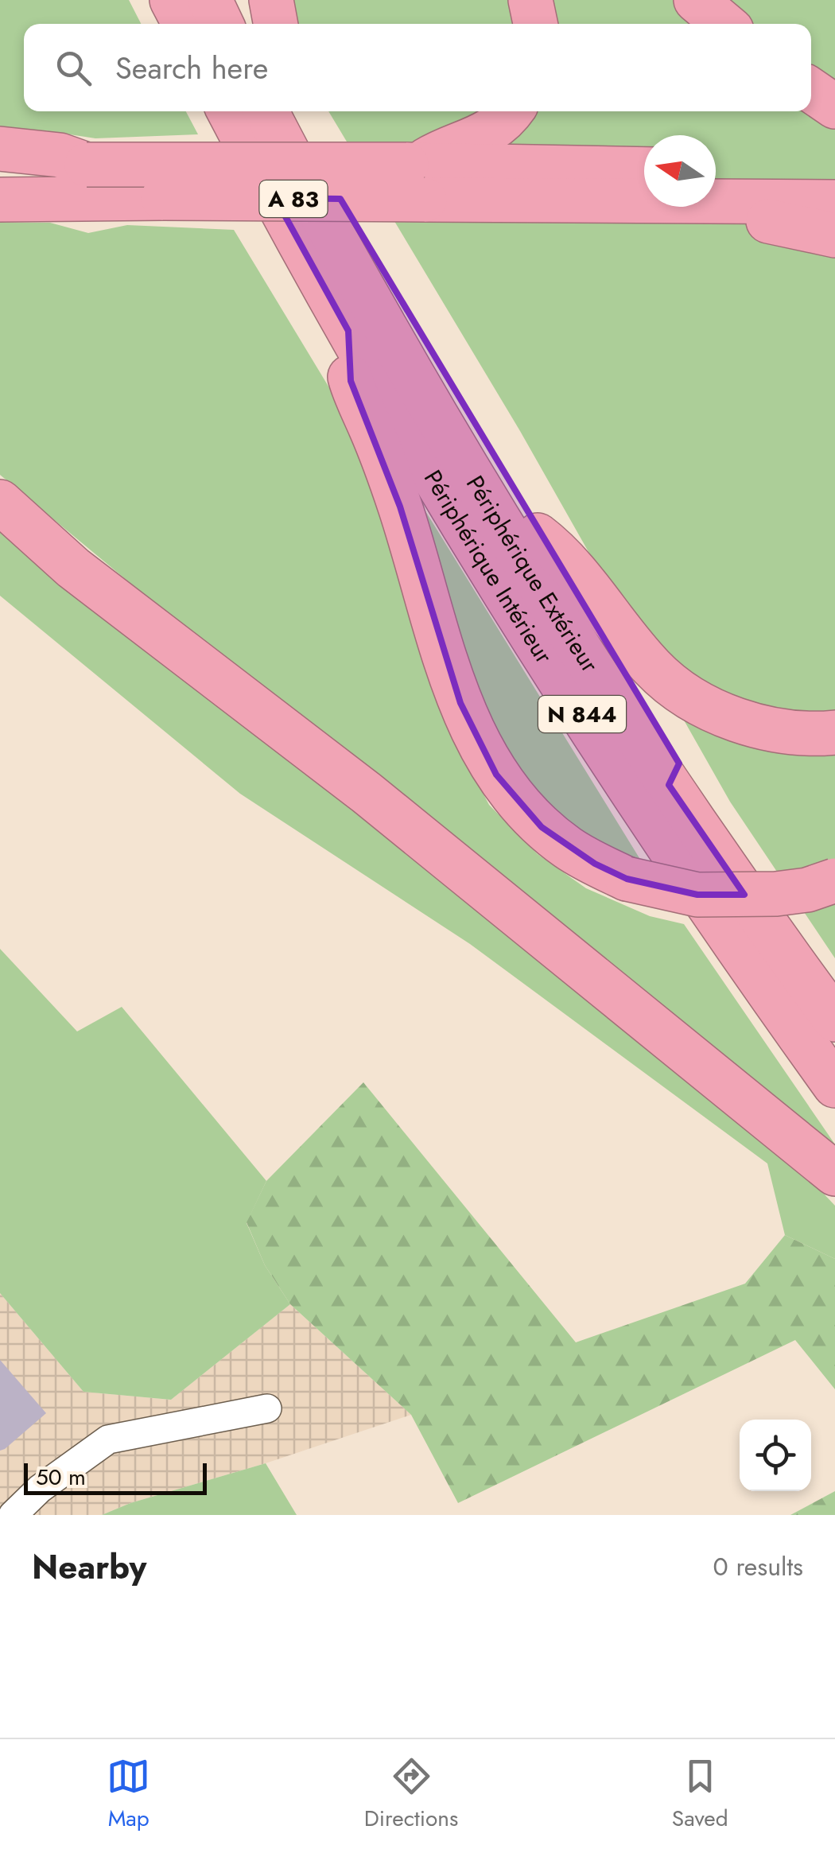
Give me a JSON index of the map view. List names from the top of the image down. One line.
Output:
{"streets":{"highway":["A 83","Périphérique Intérieur","Périphérique Extérieur","N 844"]},"scale_bar":"50 m","north":"left","page":{"search":"Search here","scale":"50 m","heading":["Nearby","0 results"],"nav":["Map","Directions","Saved"]}}
